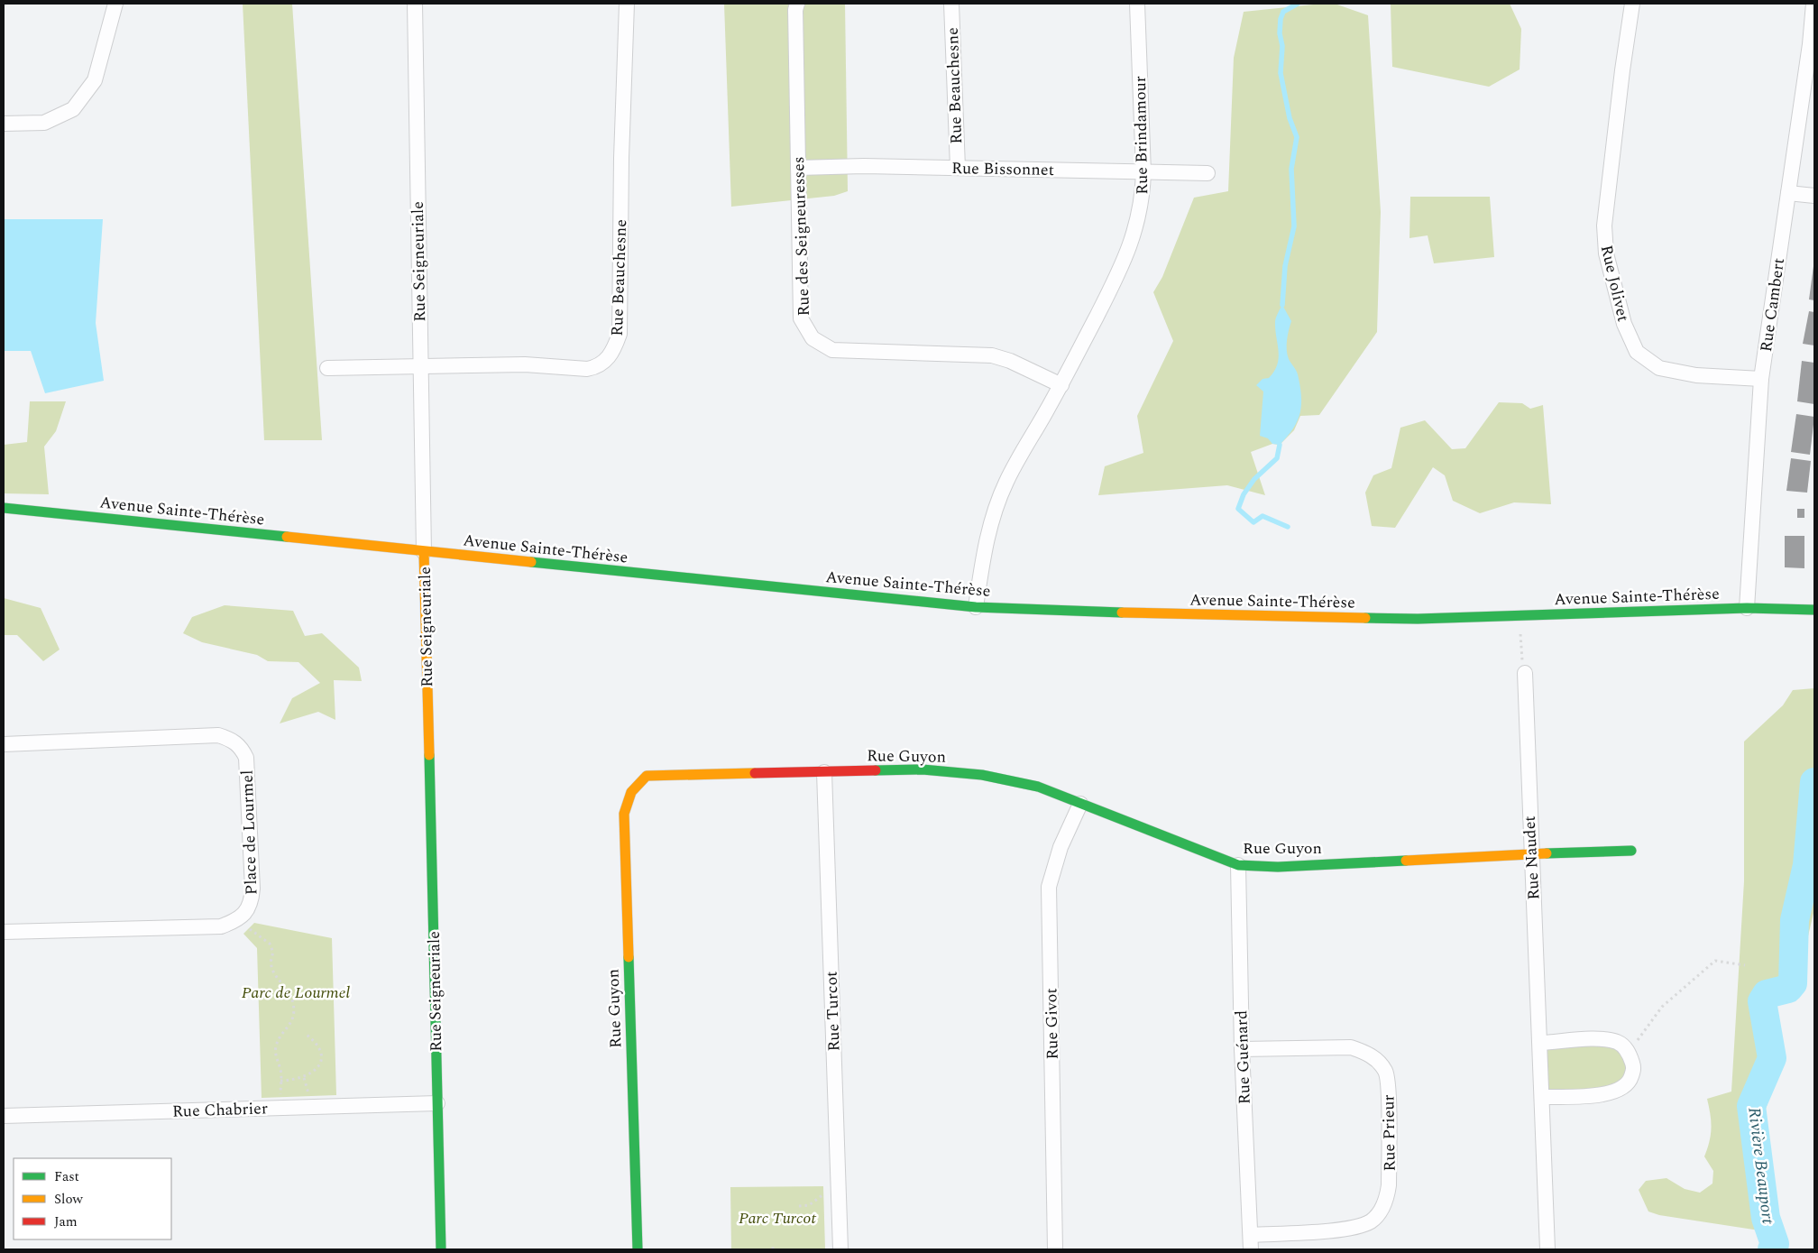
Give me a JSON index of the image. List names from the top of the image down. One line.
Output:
{"streets":{"street":["Rue Beauchesne","Rue Brindamour","Rue Bissonnet","Rue des Seigneuresses","Rue Seigneuriale","Rue Jolivet","Rue Cambert","Avenue Sainte-Thérèse","Rue Guyon","Place de Lourmel","Rue Naudet","Rue Turcot","Rue Givot","Rue Guénard","Rue Chabrier","Rue Prieur"]},"crossings":[["Rue Beauchesne","Rue Bissonnet"],["Rue Beauchesne","Rue Seigneuriale"],["Rue Brindamour","Rue Bissonnet"],["Rue Brindamour","Rue des Seigneuresses"],["Rue Brindamour","Avenue Sainte-Thérèse"],["Rue Bissonnet","Rue des Seigneuresses"],["Rue Seigneuriale","Avenue Sainte-Thérèse"],["Rue Seigneuriale","Rue Chabrier"],["Rue Jolivet","Rue Cambert"],["Rue Cambert","Avenue Sainte-Thérèse"],["Rue Guyon","Rue Naudet"],["Rue Guyon","Rue Turcot"],["Rue Guyon","Rue Givot"],["Rue Guyon","Rue Guénard"],["Rue Guénard","Rue Prieur"]],"water":["Rivière Beauport"],"parks":["Parc de Lourmel","Parc Turcot"],"legend":["Fast","Slow","Jam"]}
